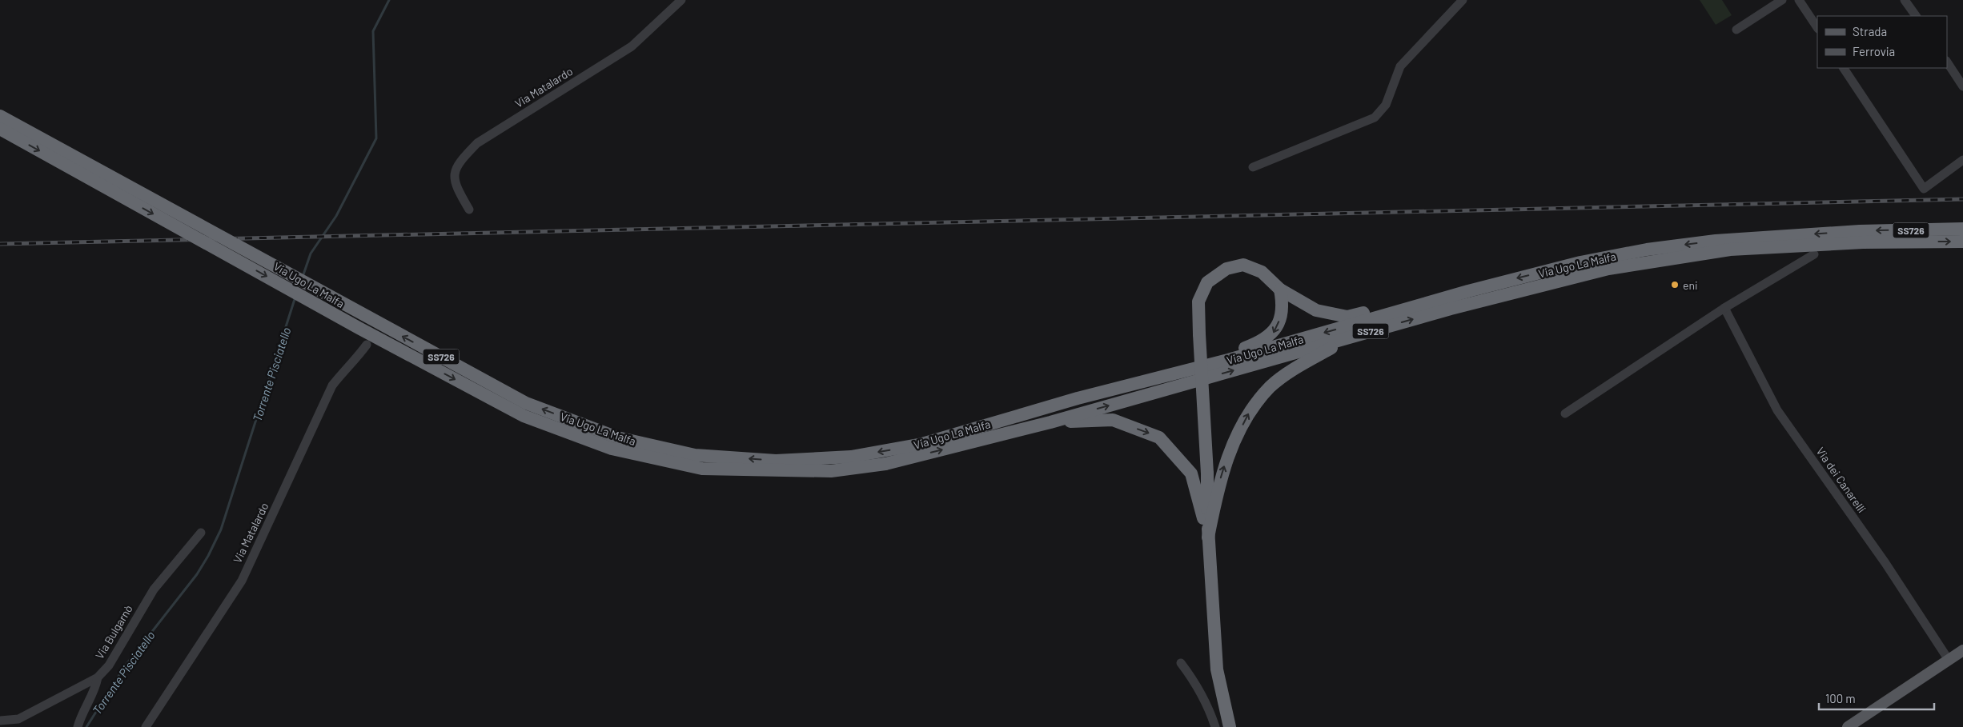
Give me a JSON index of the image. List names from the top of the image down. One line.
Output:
{"streets":{"highway":["SS726","Via Ugo La Malfa"],"street":["Via Matalardo","Via dei Canarelli","Via Bulgarnò"]},"water":["Torrente Pisciatello"],"places":["eni"],"legend":["Strada","Ferrovia"],"scale_bar":"100 m"}
